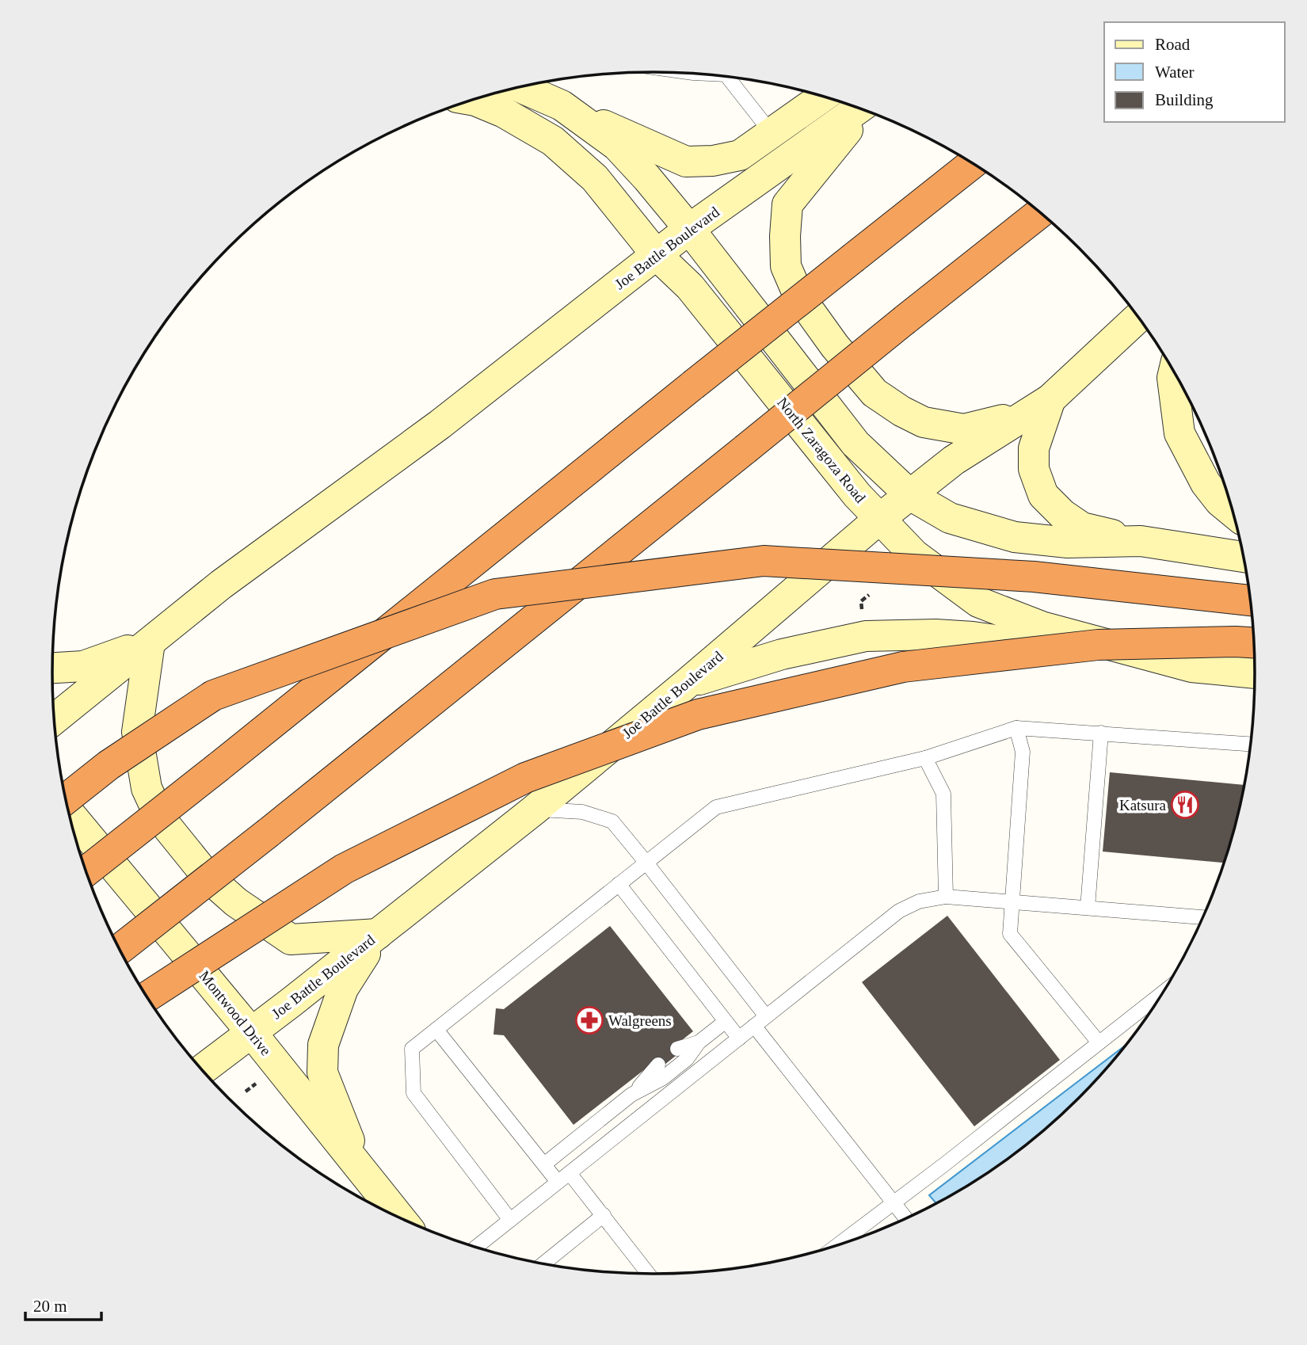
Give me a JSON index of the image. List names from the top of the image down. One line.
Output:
{"streets":{"main road":["Joe Battle Boulevard","North Zaragoza Road","Montwood Drive"]},"crossings":[["Joe Battle Boulevard","North Zaragoza Road"],["Joe Battle Boulevard","Montwood Drive"]],"places":{"restaurant":["Katsura"],"pharmacy":["Walgreens"]},"legend":["Road","Water","Building"],"scale_bar":"20 m"}
